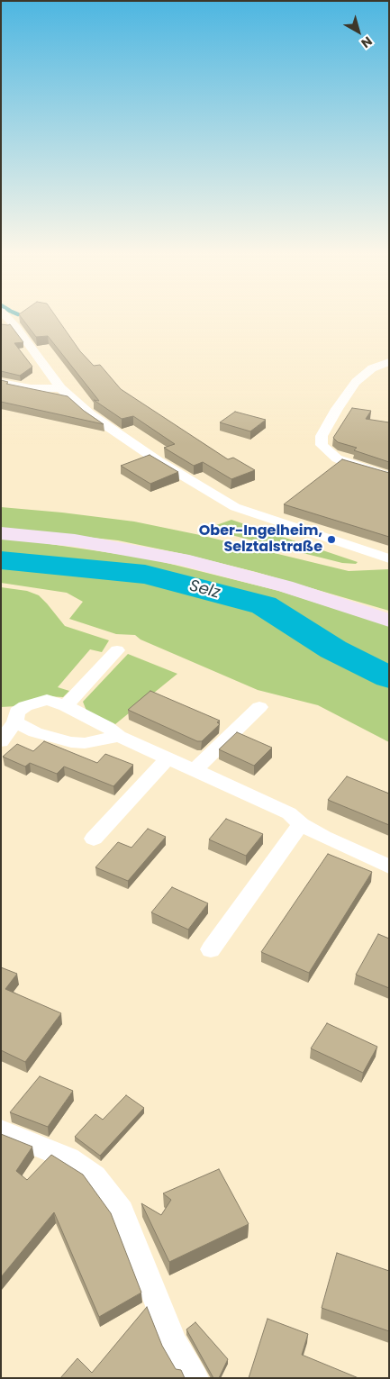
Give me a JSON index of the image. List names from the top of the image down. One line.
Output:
{"water":["Selz"],"places":["Ober-Ingelheim, Selztalstraße"],"north":"bottom right"}
